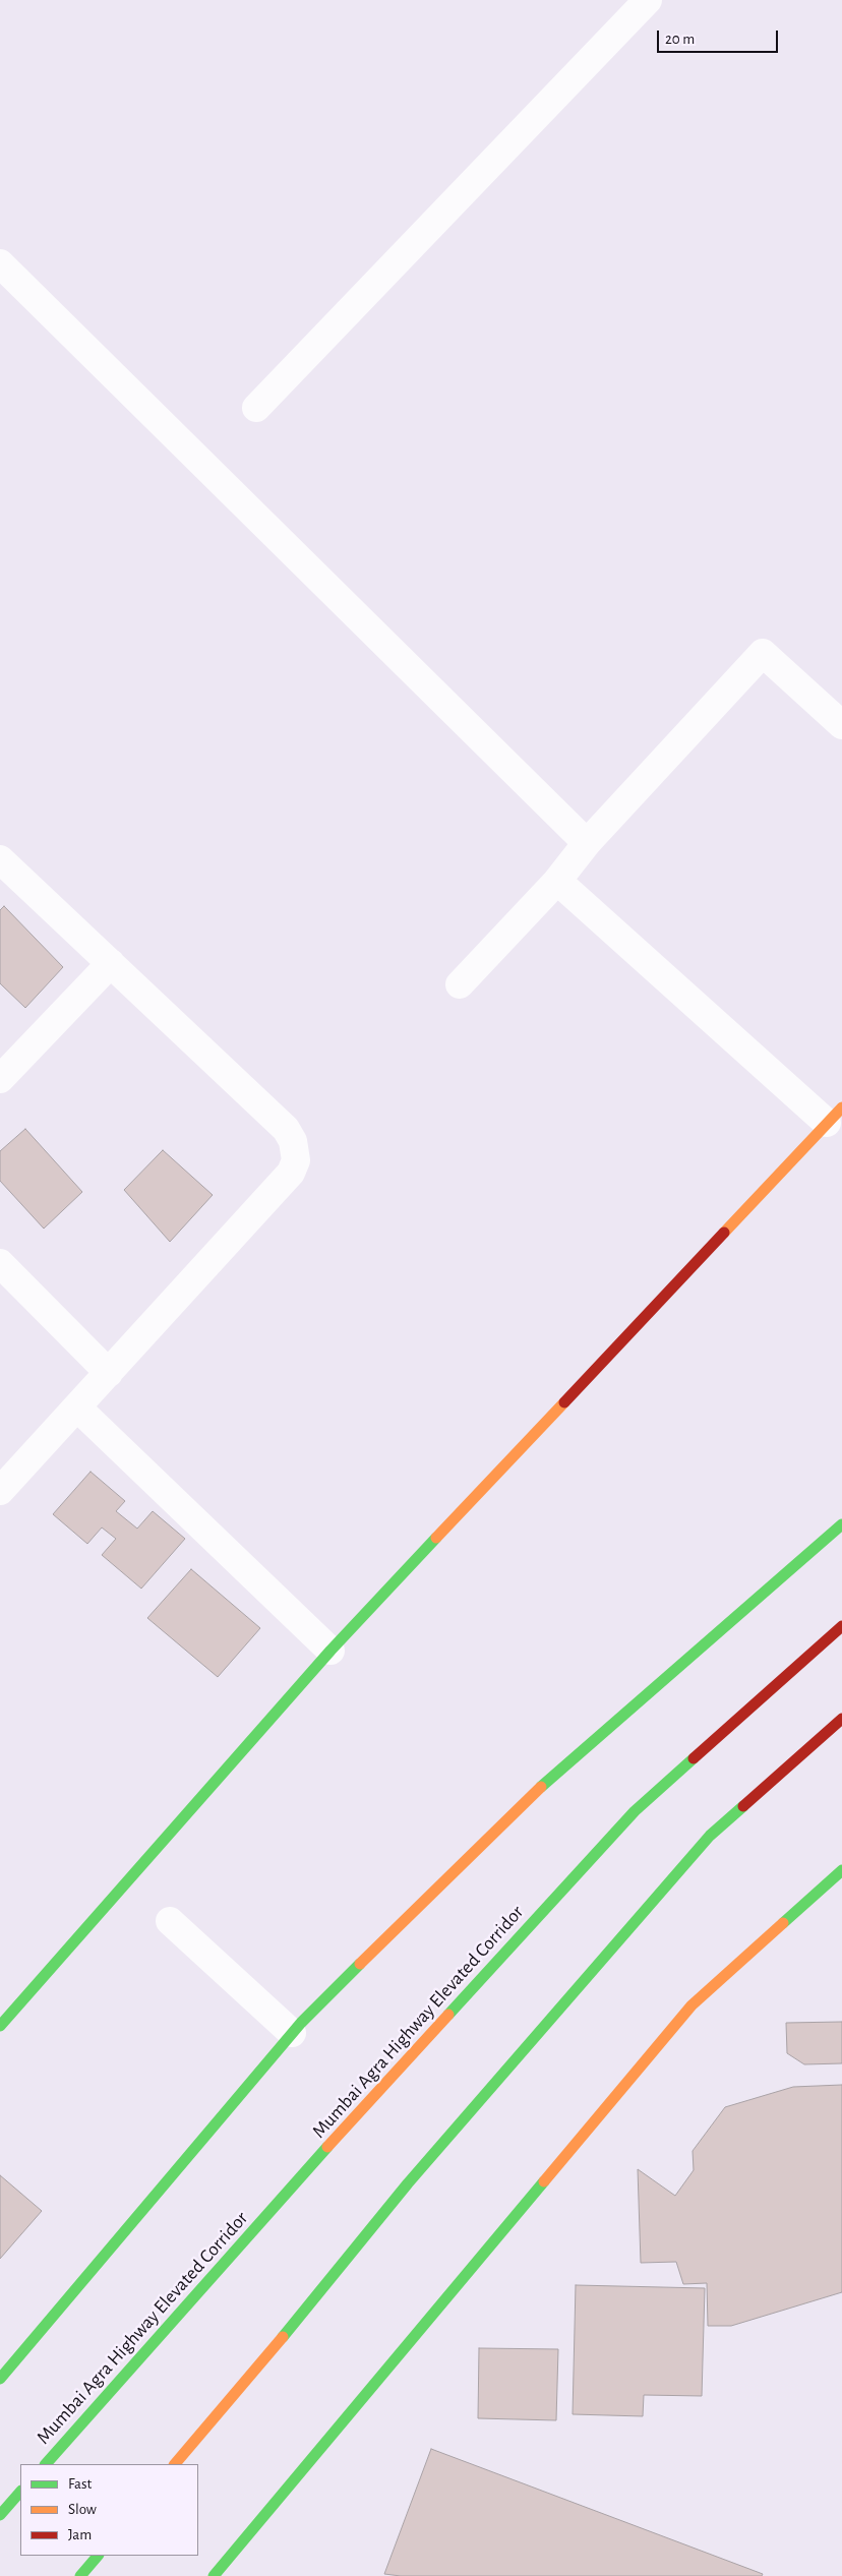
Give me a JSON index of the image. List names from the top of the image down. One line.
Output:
{"streets":{"main road":["Mumbai Agra Highway Elevated Corridor"]},"legend":["Fast","Slow","Jam"],"scale_bar":"20 m"}
